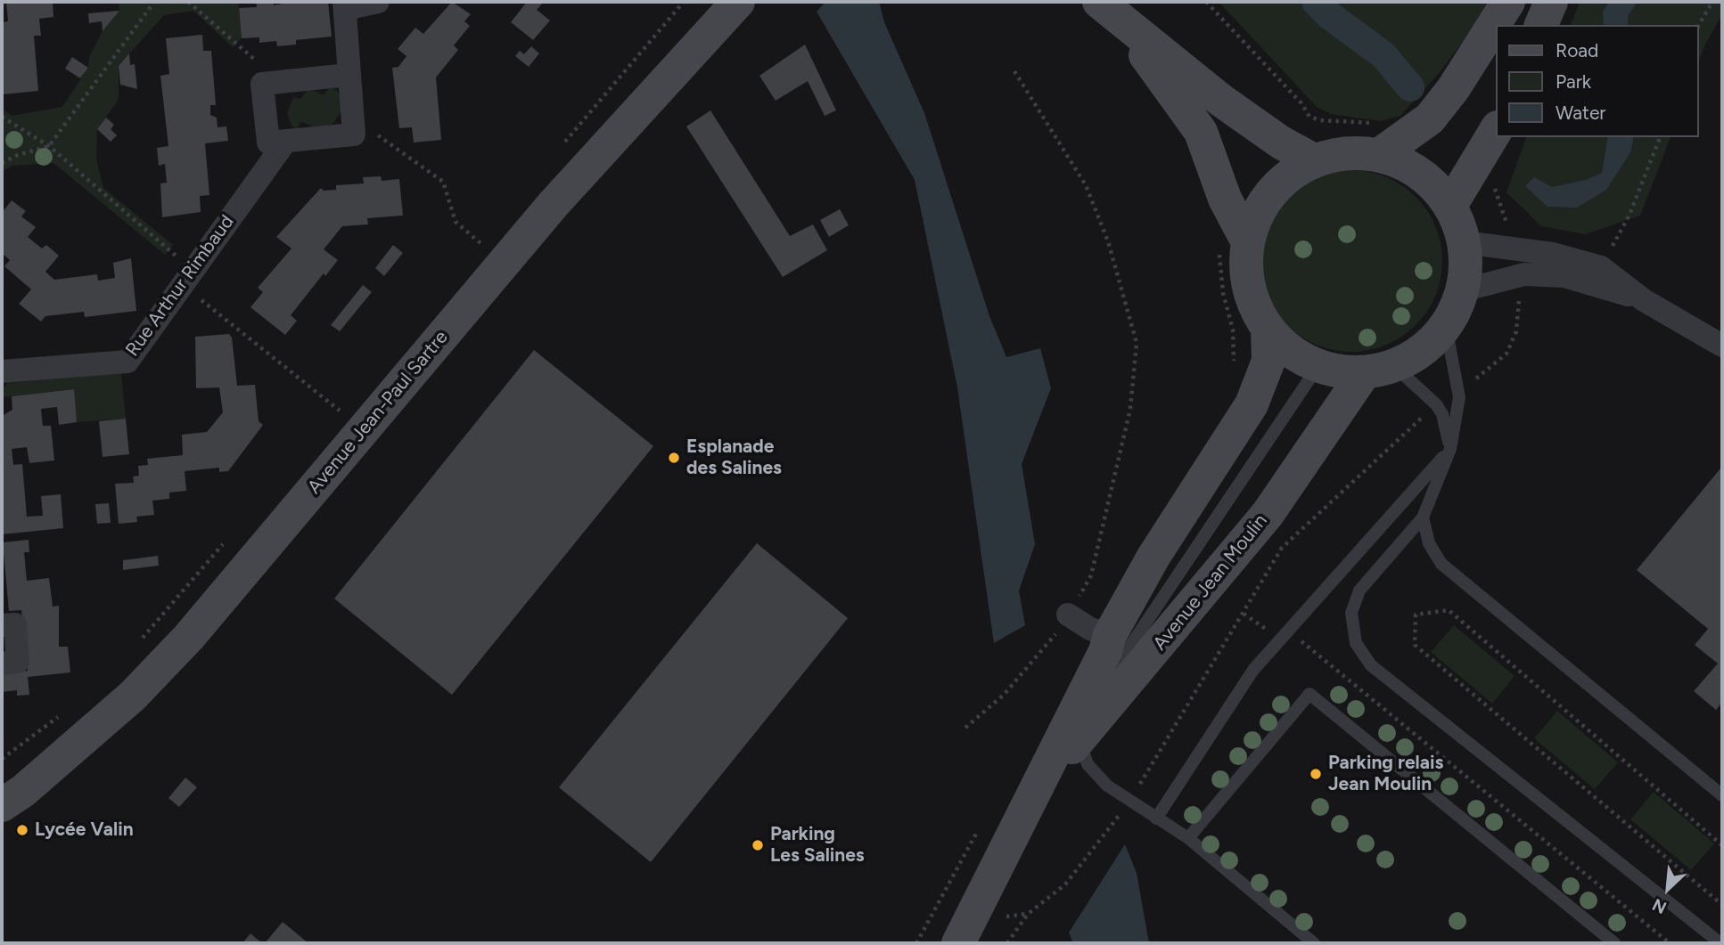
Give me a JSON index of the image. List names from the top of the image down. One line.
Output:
{"streets":{"main road":["Avenue Jean-Paul Sartre","Avenue Jean Moulin"],"street":["Rue Arthur Rimbaud"]},"places":["Esplanade des Salines","Parking relais Jean Moulin","Lycée Valin","Parking Les Salines"],"legend":["Road","Park","Water"],"north":"bottom left"}
